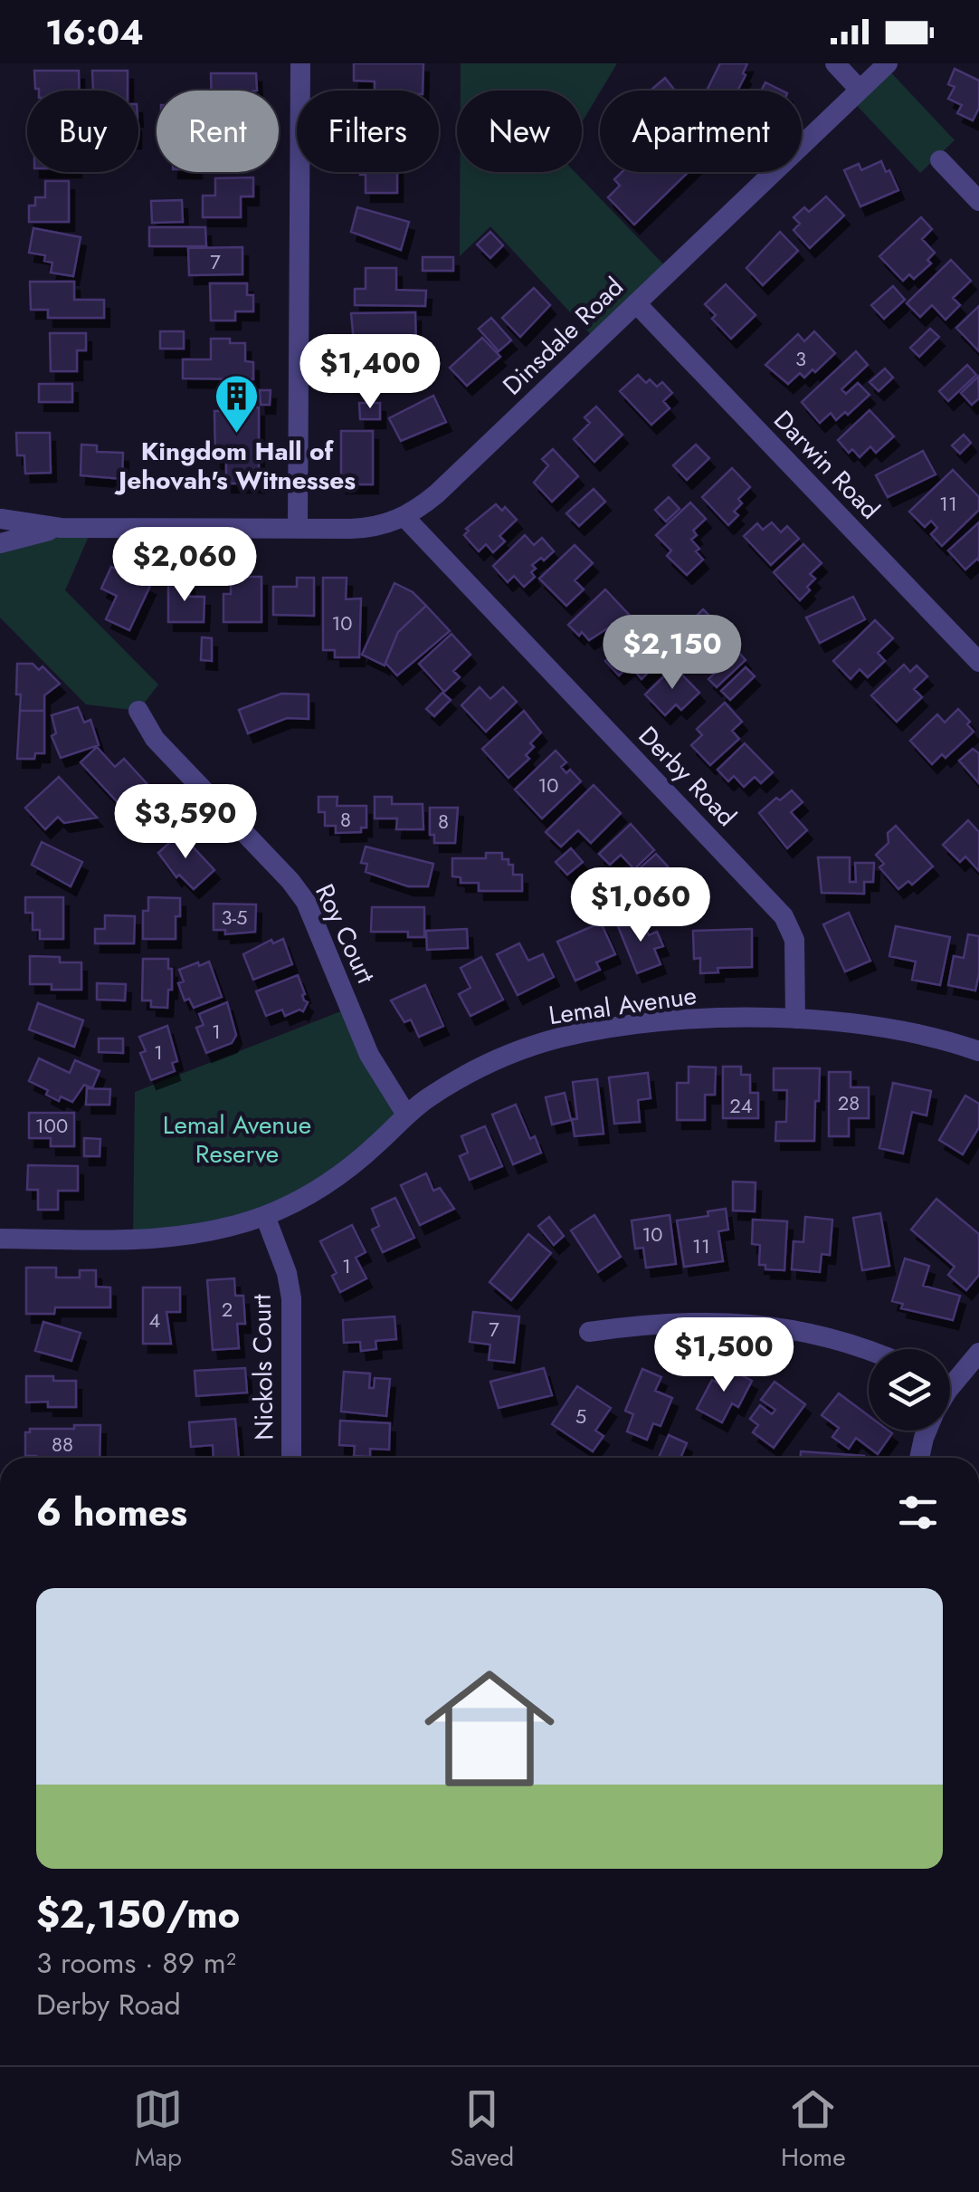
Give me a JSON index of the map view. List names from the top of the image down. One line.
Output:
{"streets":{"street":["Dinsdale Road","Darwin Road","Derby Road","Roy Court","Lemal Avenue","Nickols Court"]},"crossings":[["Dinsdale Road","Darwin Road"],["Dinsdale Road","Derby Road"],["Derby Road","Lemal Avenue"],["Roy Court","Lemal Avenue"],["Lemal Avenue","Nickols Court"]],"parks":["Lemal Avenue Reserve"],"places":{"building":["Kingdom Hall of Jehovah's Witnesses"]},"house_numbers":["7","3","11","10","10","8","8","3-5","1","1","28","24","100","10","11","1","2","4","7","5","88"],"page":{"status":"16:04","chip":["Buy","Rent","Filters","New","Apartment"],"price":["$1,400","$2,060","$2,150","$3,590","$1,060","$1,500"],"heading":"6 homes","list":[{"name":"$2,150/mo","note":"3 rooms · 89 m² · Derby Road"}],"tabs":["Map","Saved","Home"]}}
